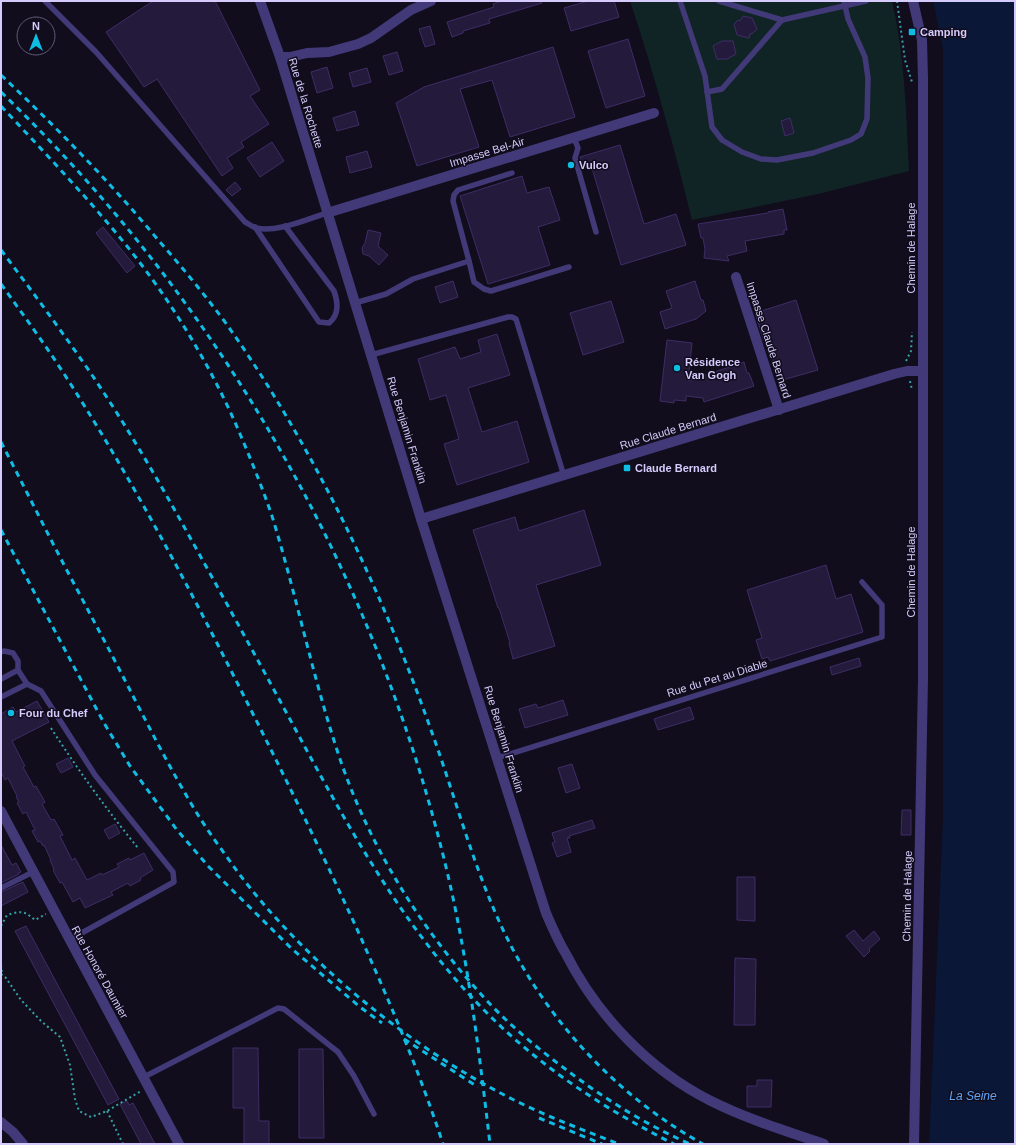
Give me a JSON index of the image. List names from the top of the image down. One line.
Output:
{"streets":{"street":["Rue de la Rochette","Impasse Bel-Air","Chemin de Halage","Impasse Claude Bernard","Rue Benjamin Franklin","Rue Claude Bernard","Rue Honoré Daumier"],"lane":["Rue du Pet au Diable"]},"crossings":[["Rue de la Rochette","Impasse Bel-Air"],["Rue de la Rochette","Rue Benjamin Franklin"],["Impasse Bel-Air","Rue Benjamin Franklin"],["Chemin de Halage","Rue Claude Bernard"],["Impasse Claude Bernard","Rue Claude Bernard"],["Rue Benjamin Franklin","Rue Claude Bernard"],["Rue Benjamin Franklin","Rue du Pet au Diable"]],"water":["La Seine"],"places":{"transit":["Camping","Claude Bernard"],"other":["Vulco","Résidence Van Gogh","Four du Chef"]},"north":"top"}
